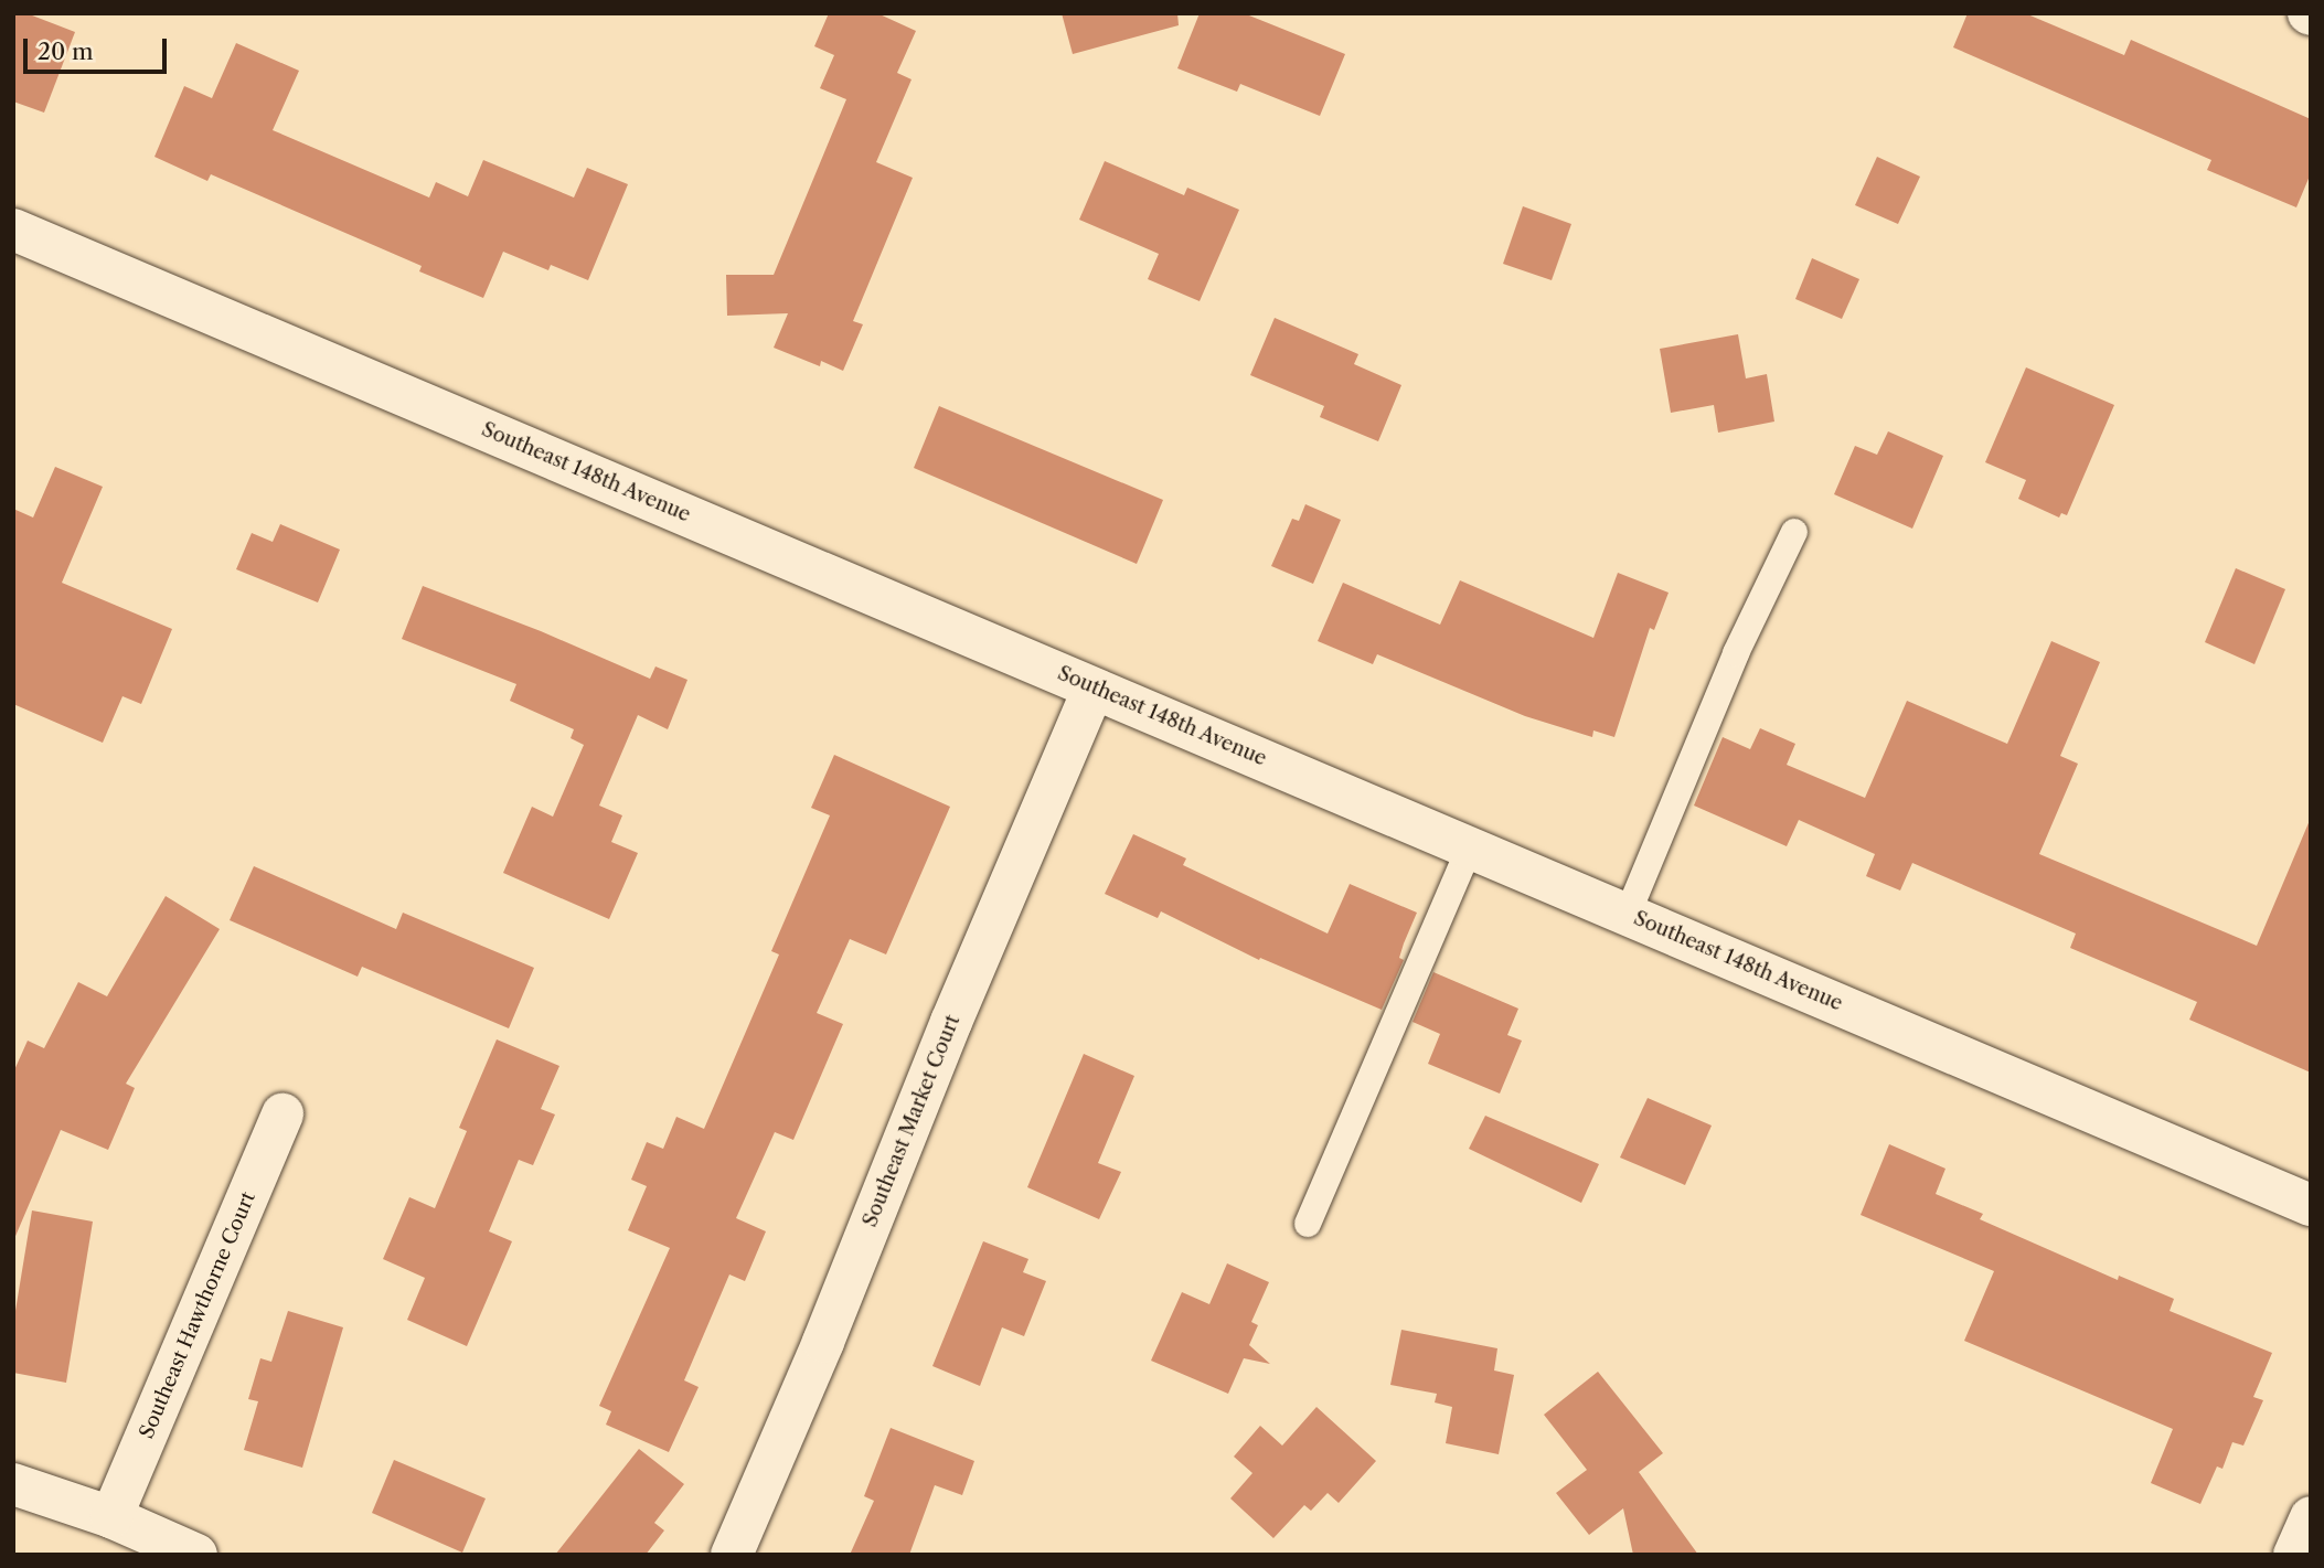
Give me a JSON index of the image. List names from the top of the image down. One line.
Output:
{"streets":{"main road":["Southeast 148th Avenue","Southeast Market Court","Southeast Hawthorne Court"]},"crossings":[["Southeast 148th Avenue","Southeast Market Court"]],"scale_bar":"20 m"}
